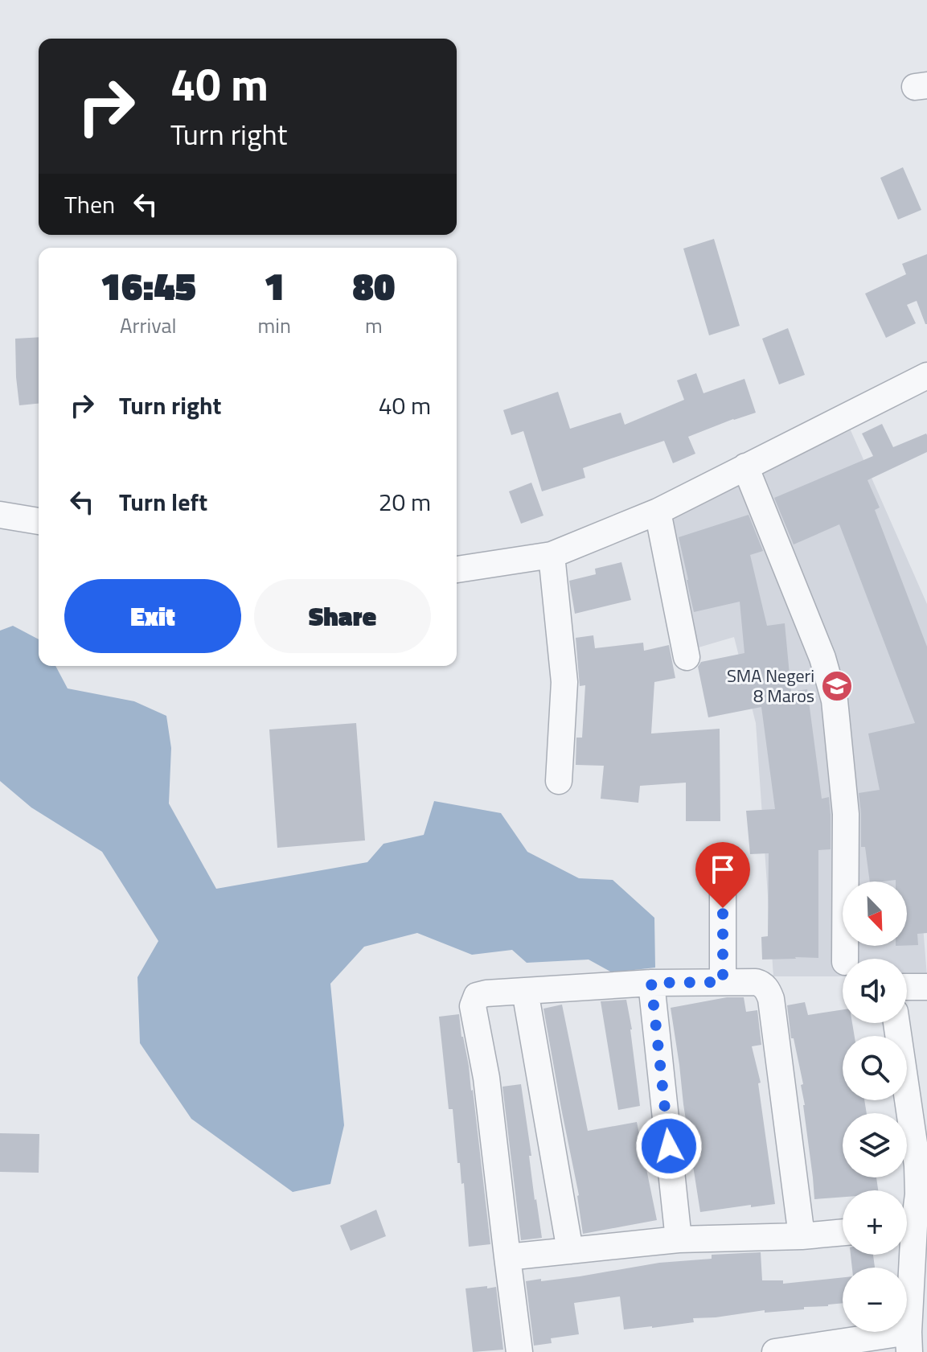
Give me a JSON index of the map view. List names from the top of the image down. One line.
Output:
{"places":{"school or university":["SMA Negeri 8 Maros"]},"north":"bottom right","page":{"turn":["40 m","Turn right"],"then":"Then","eta":["16:45","Arrival","1","min","80","m"],"list":[{"name":"Turn right","value":"40 m"},{"name":"Turn left","value":"20 m"}],"buttons":["Exit","Share"],"map_buttons":["+","−"]}}
